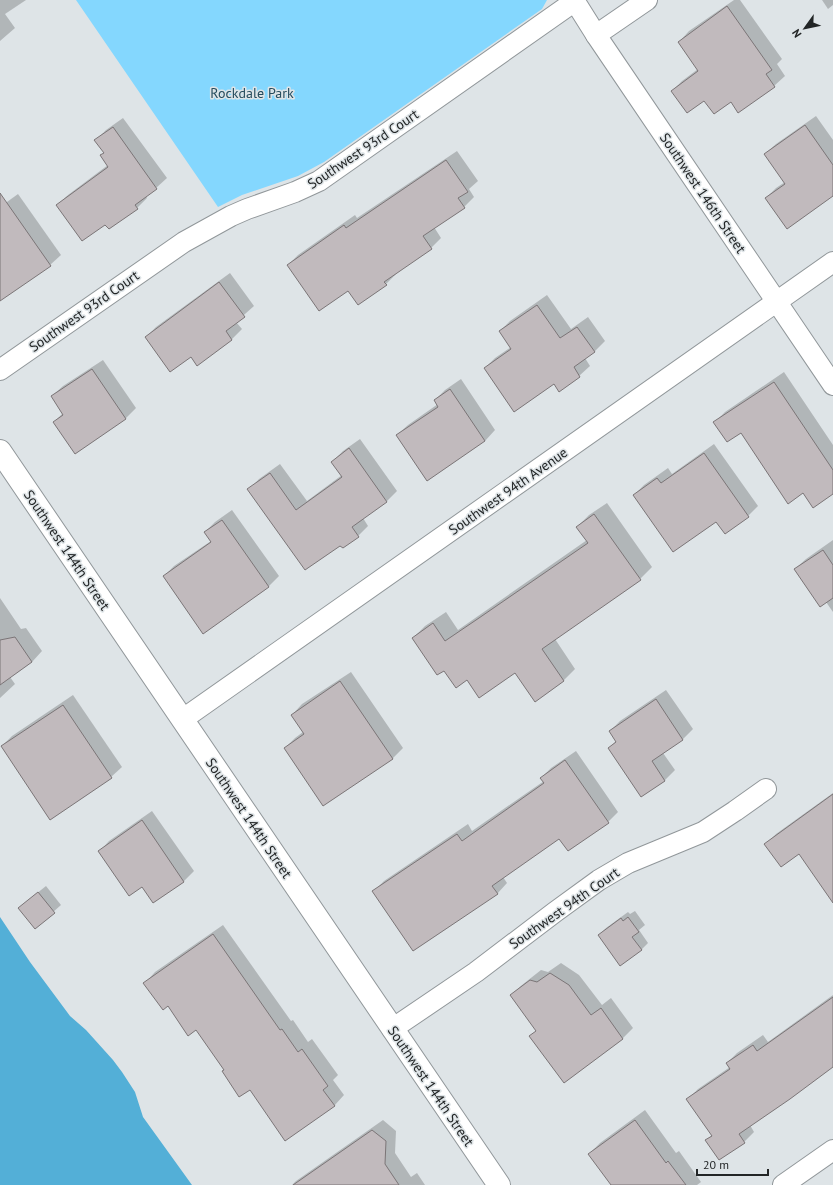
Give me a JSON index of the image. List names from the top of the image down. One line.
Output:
{"streets":{"street":["Southwest 93rd Court","Southwest 146th Street","Southwest 94th Avenue","Southwest 144th Street","Southwest 94th Court"]},"crossings":[["Southwest 93rd Court","Southwest 146th Street"],["Southwest 146th Street","Southwest 94th Avenue"],["Southwest 94th Avenue","Southwest 144th Street"],["Southwest 144th Street","Southwest 94th Court"]],"parks":["Rockdale Park"],"scale_bar":"20 m","north":"bottom left"}
